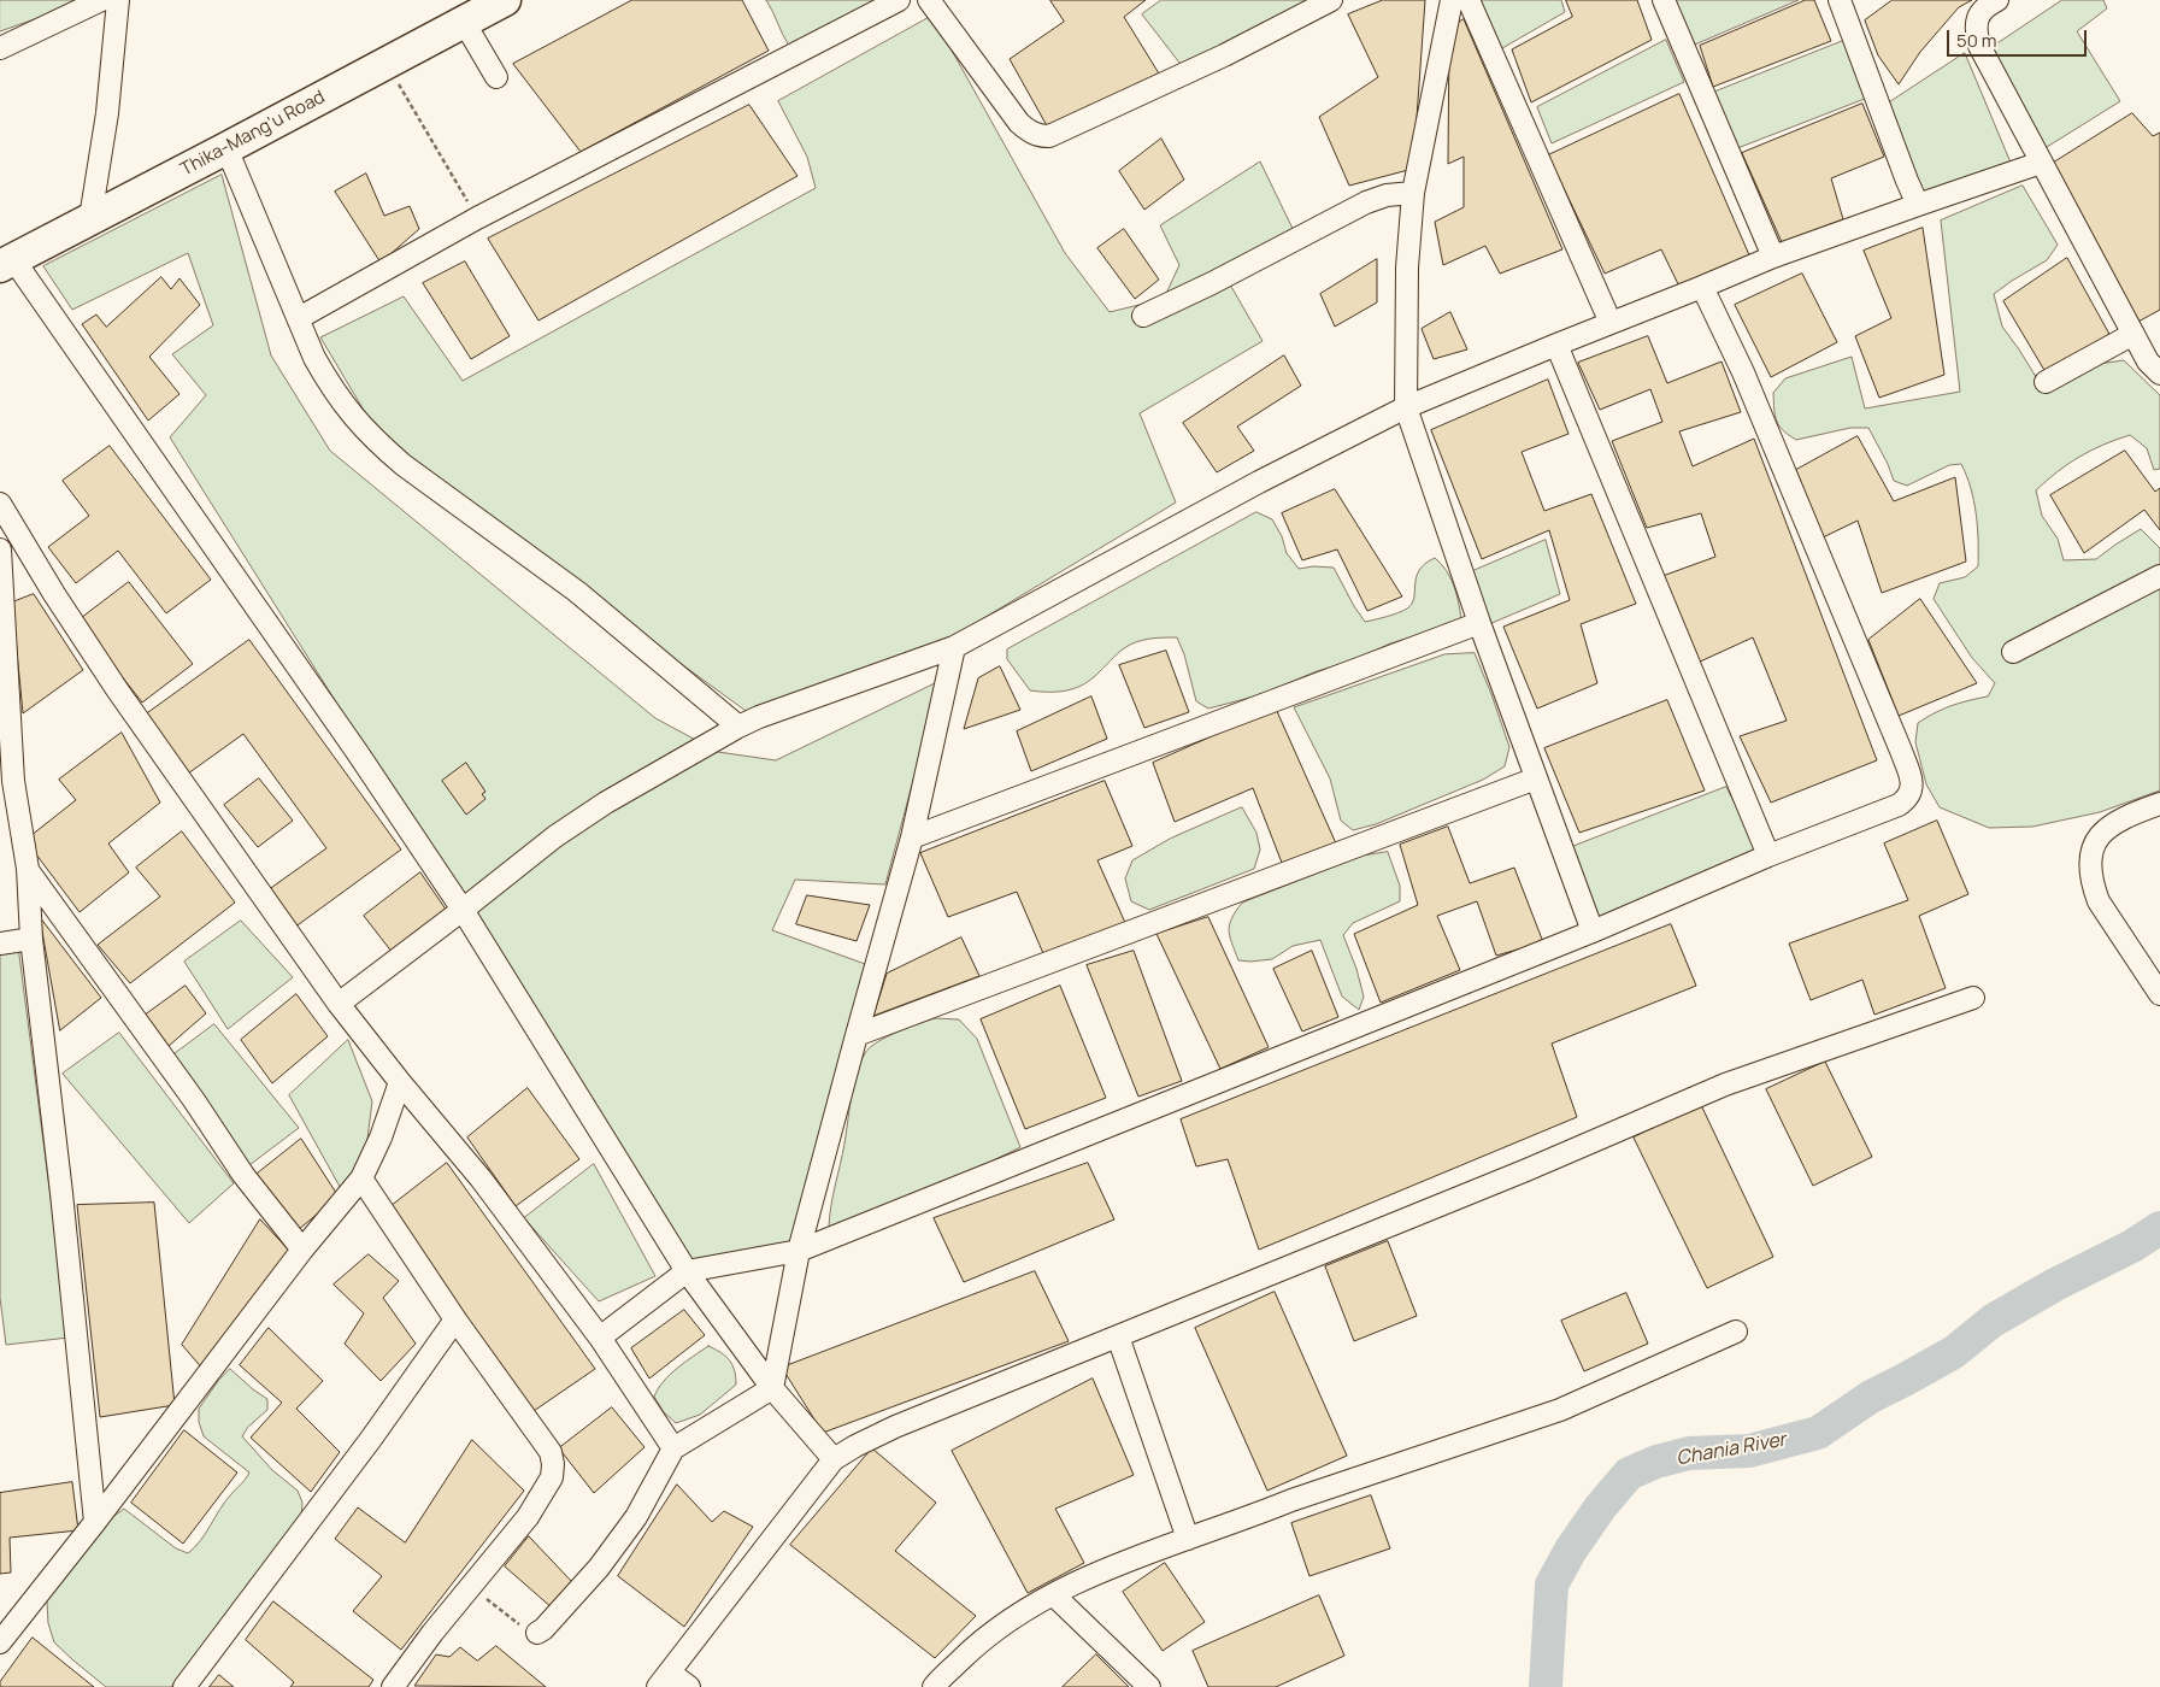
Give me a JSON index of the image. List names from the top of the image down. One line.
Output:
{"streets":{"highway":["Thika-Mang'u Road"]},"water":["Chania River"],"scale_bar":"50 m"}
